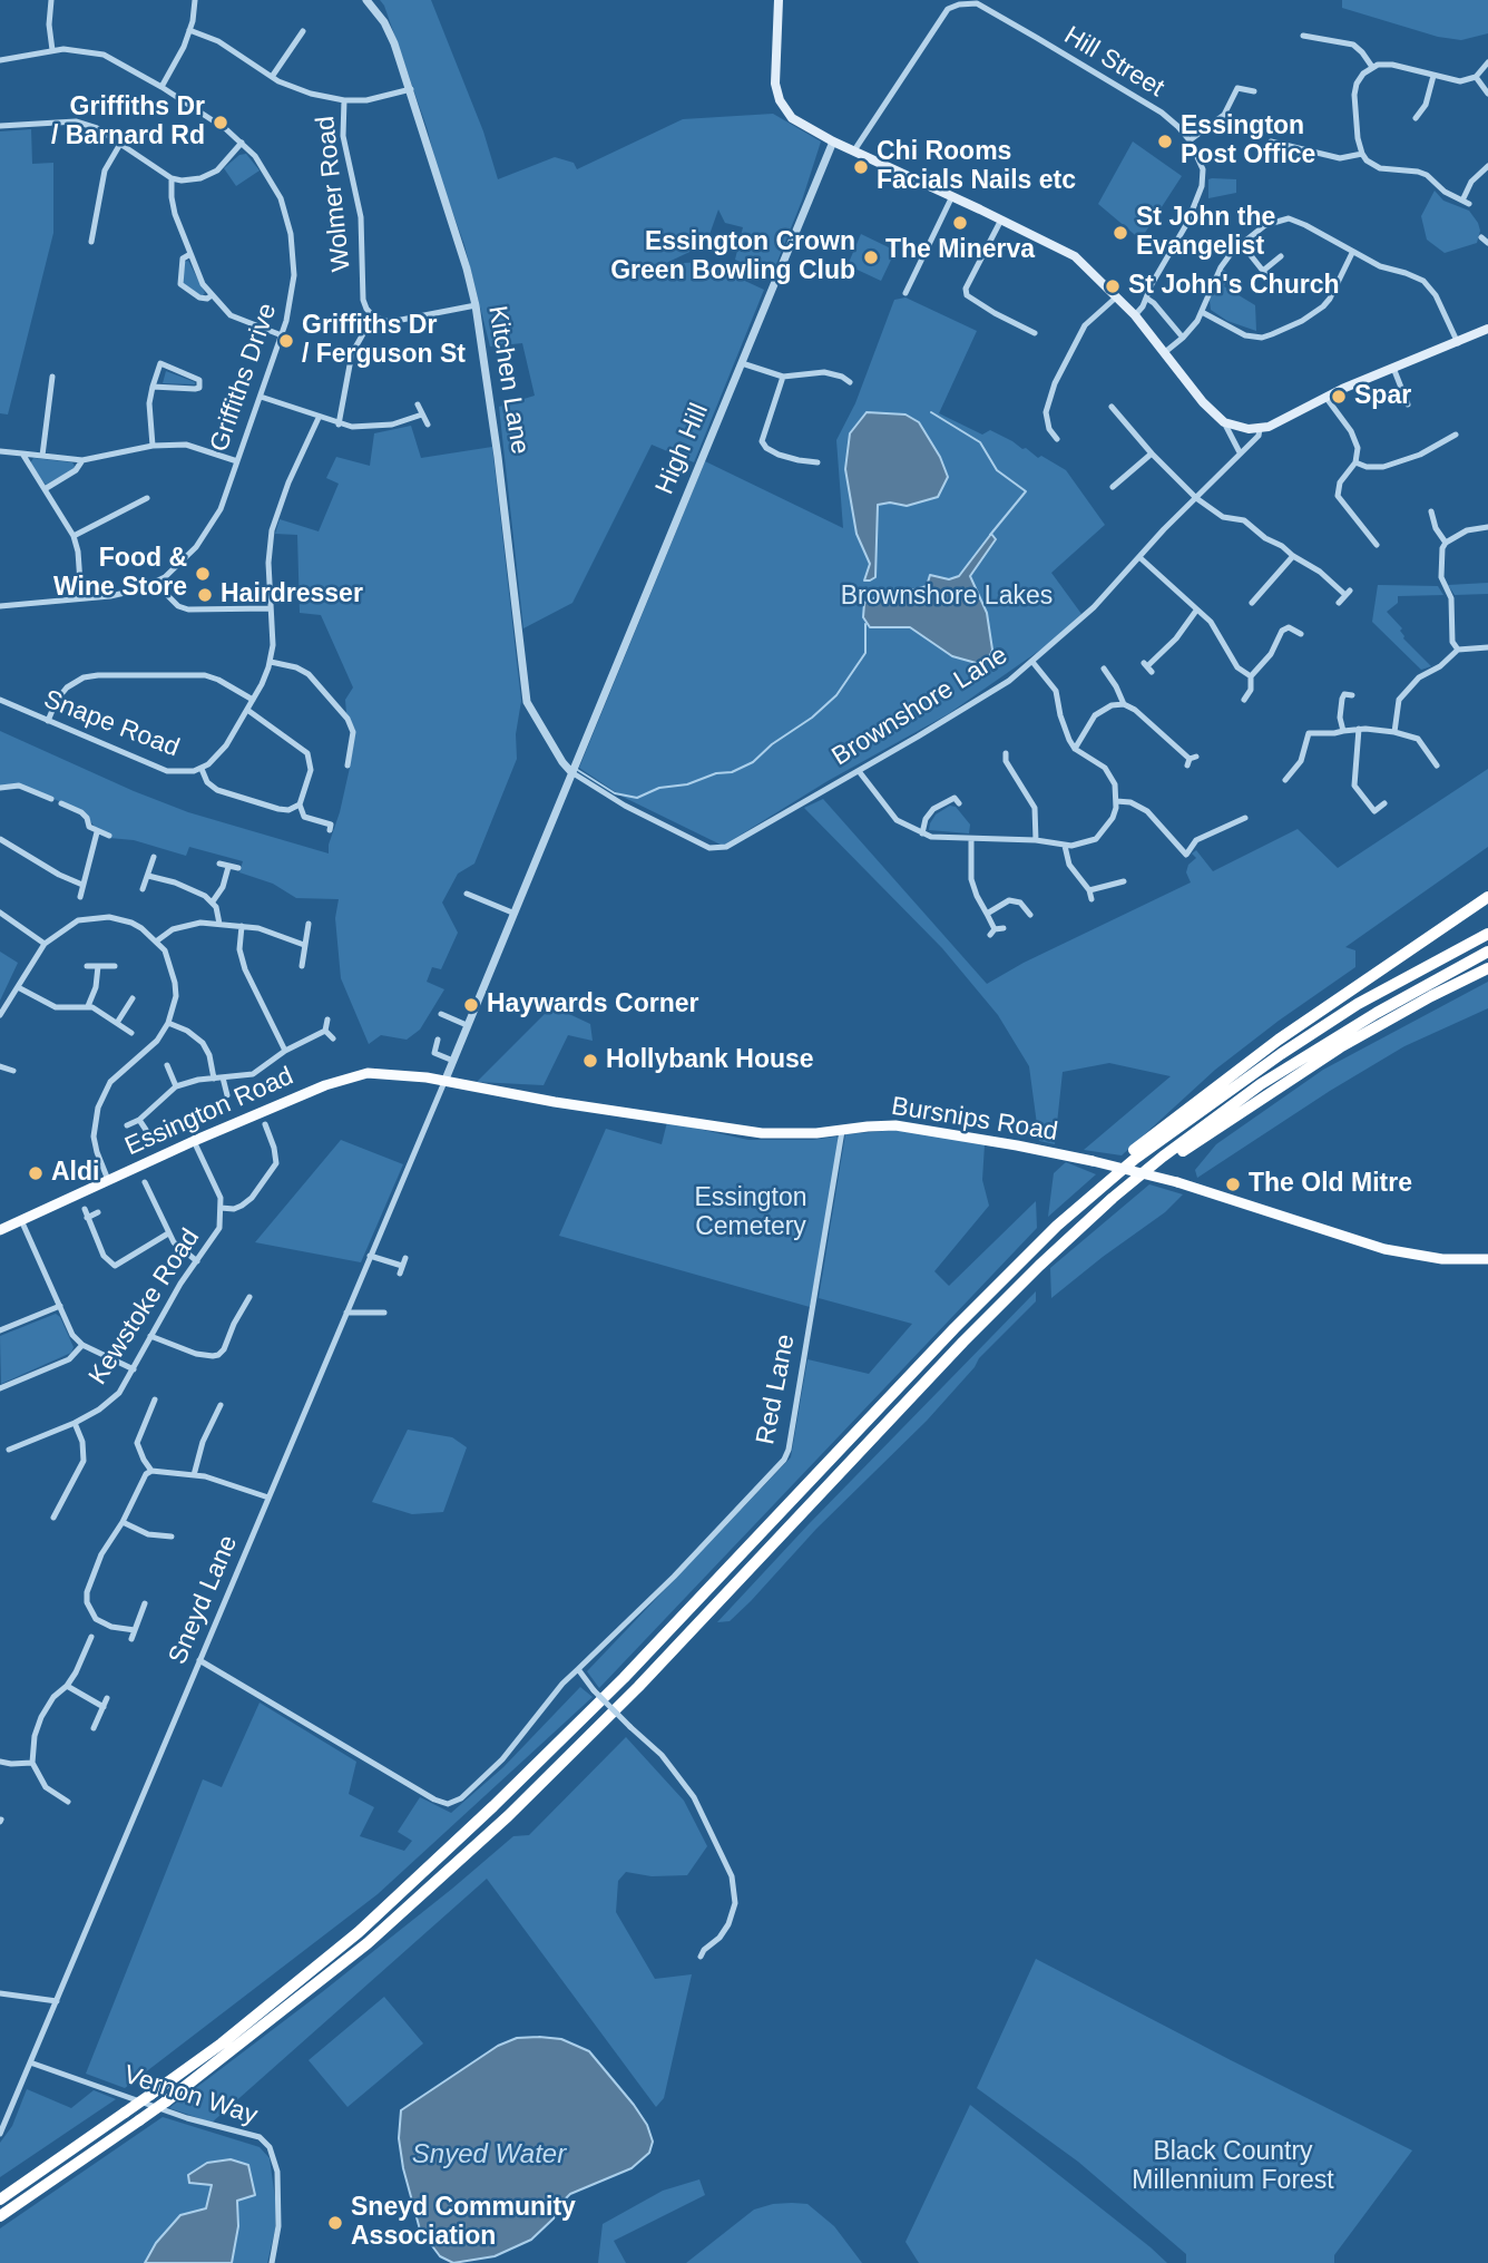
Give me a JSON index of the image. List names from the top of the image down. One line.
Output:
{"streets":{"main road":["Brownshore Lane","Essington Road","Bursnips Road"],"street":["Hill Street","Wolmer Road","Griffiths Drive","Kitchen Lane","High Hill","Snape Road","Kewstoke Road","Red Lane","Sneyd Lane","Vernon Way"]},"crossings":[["Kitchen Lane","High Hill"],["Kitchen Lane","Brownshore Lane"],["High Hill","Brownshore Lane"],["High Hill","Essington Road"],["High Hill","Bursnips Road"],["High Hill","Sneyd Lane"],["Essington Road","Bursnips Road"],["Essington Road","Kewstoke Road"],["Essington Road","Sneyd Lane"],["Bursnips Road","Red Lane"],["Bursnips Road","Sneyd Lane"],["Red Lane","Sneyd Lane"],["Sneyd Lane","Vernon Way"]],"water":["Snyed Water"],"parks":["Brownshore Lakes","Essington Cemetery","Black Country Millennium Forest"],"places":["Griffiths Dr / Barnard Rd","Essington Post Office","Chi Rooms Facials Nails etc","The Minerva","St John the Evangelist","Essington Crown Green Bowling Club","St John's Church","Griffiths Dr / Ferguson St","Spar","Food & Wine Store","Hairdresser","Haywards Corner","Hollybank House","Aldi","The Old Mitre","Sneyd Community Association"]}
